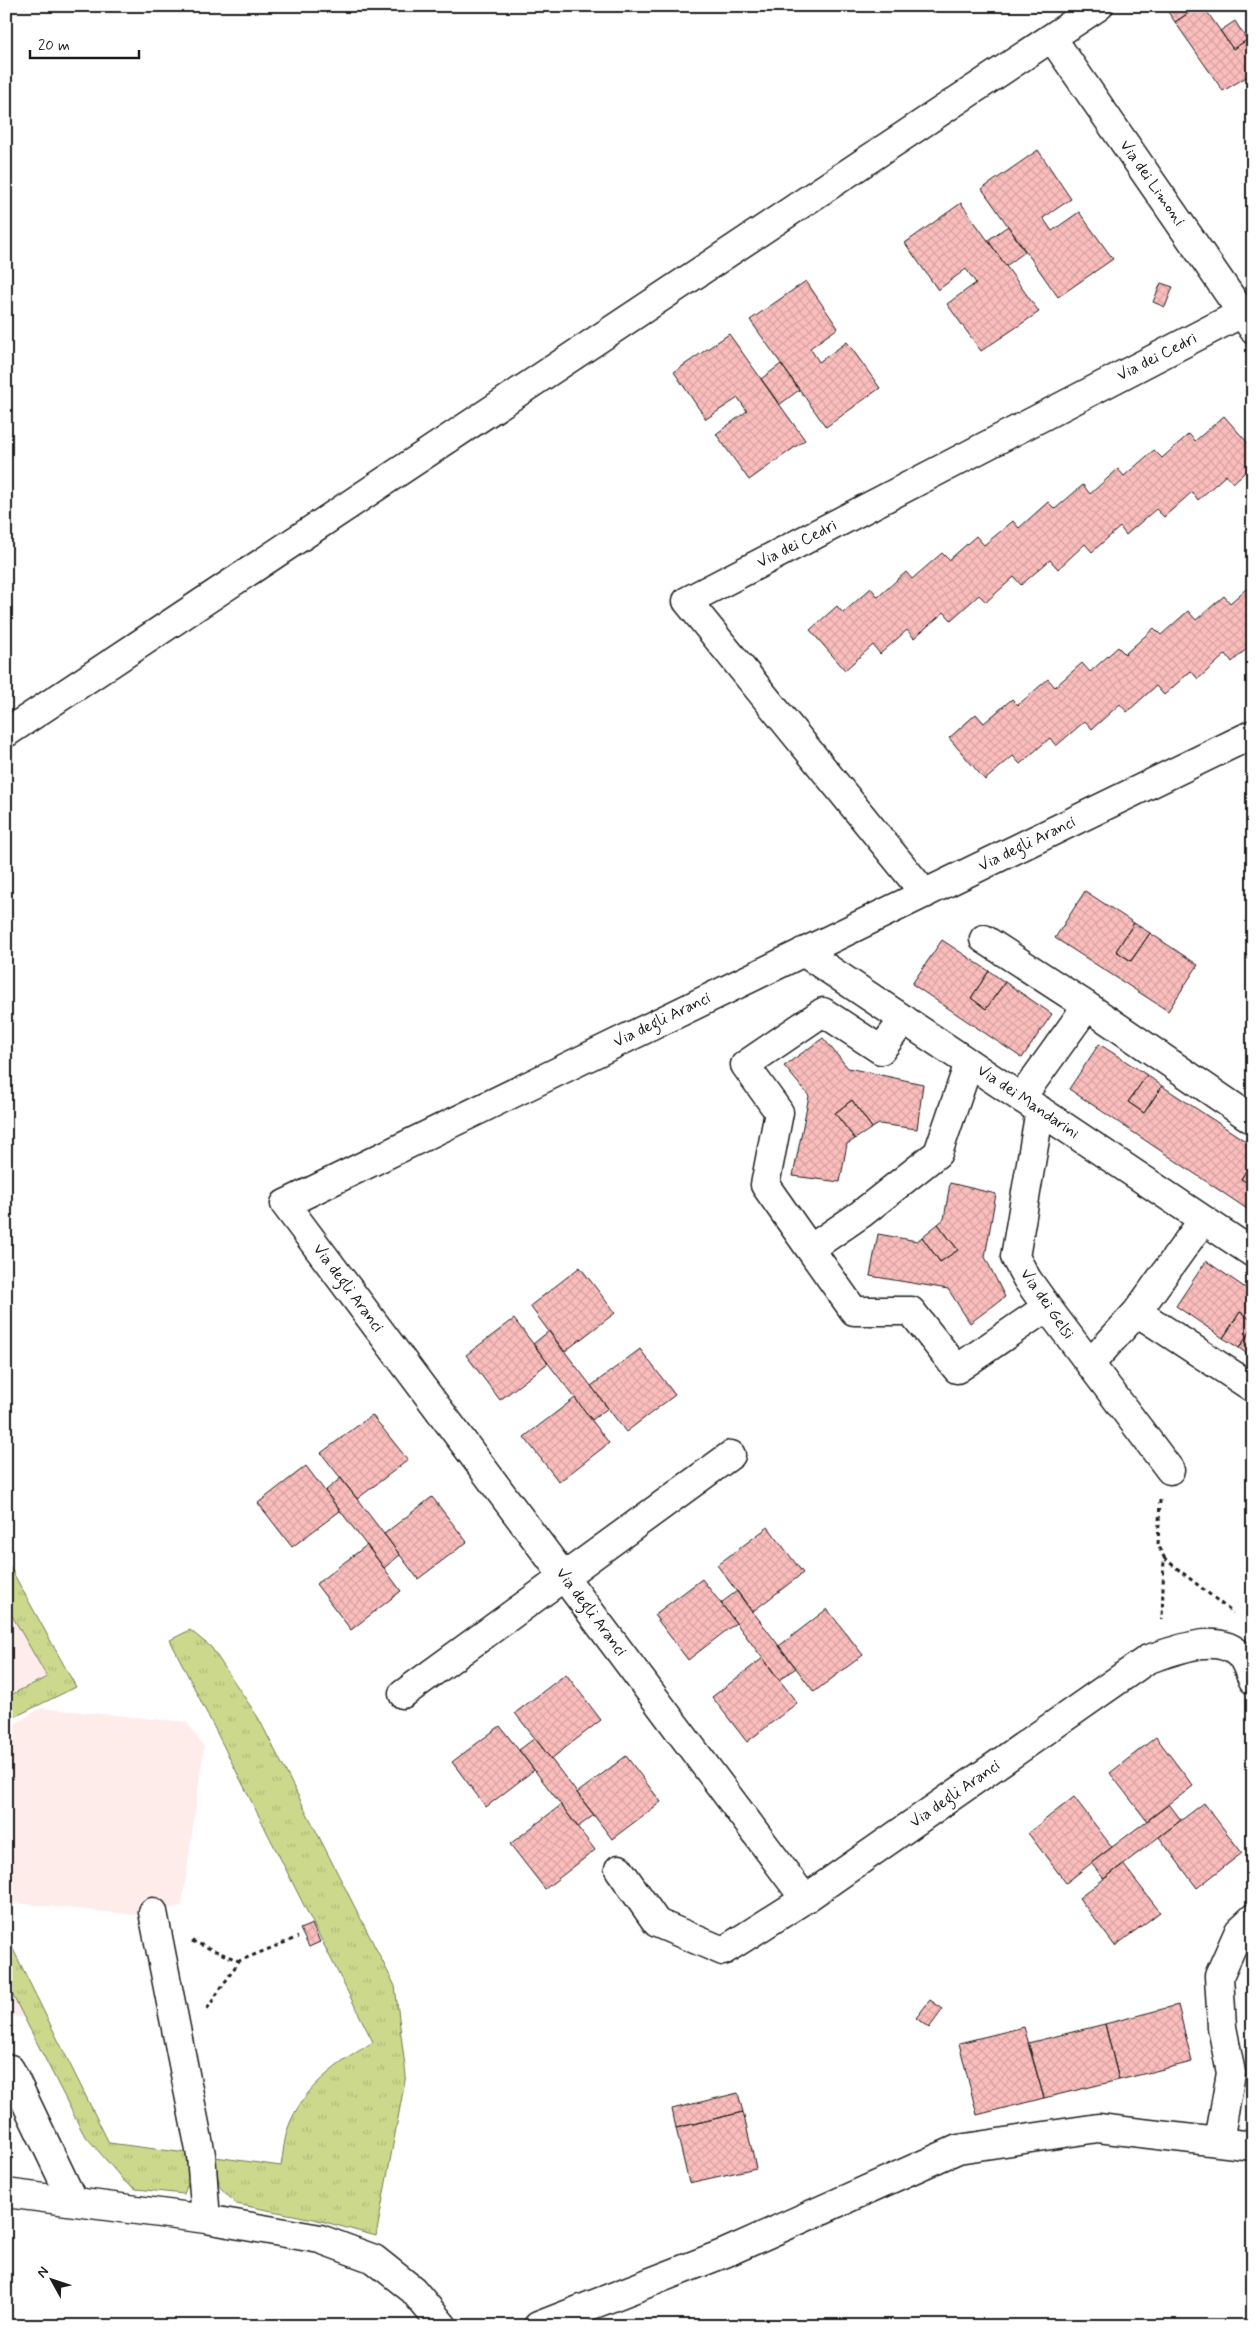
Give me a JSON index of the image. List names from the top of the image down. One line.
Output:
{"streets":{"street":["Via dei Limoni","Via dei Cedri","Via degli Aranci","Via dei Mandarini","Via dei Gelsi"]},"crossings":[["Via dei Limoni","Via dei Cedri"],["Via dei Cedri","Via degli Aranci"],["Via degli Aranci","Via dei Mandarini"],["Via dei Mandarini","Via dei Gelsi"]],"scale_bar":"20 m","north":"top left"}
